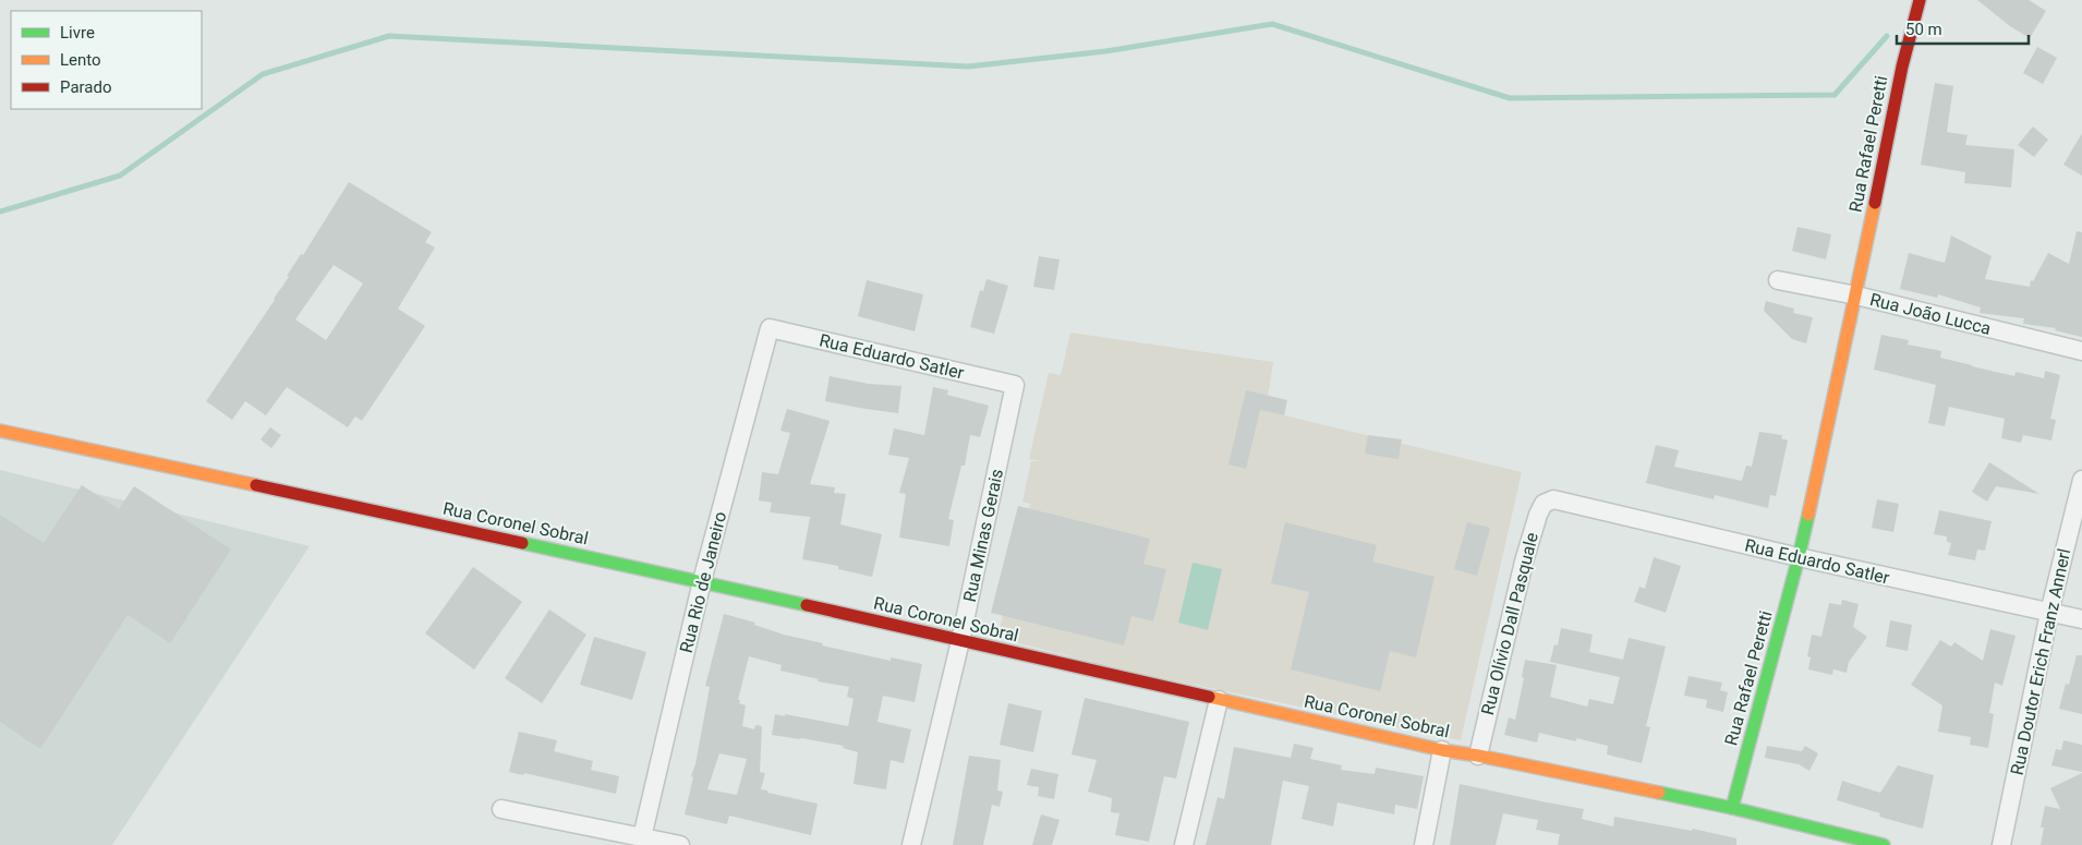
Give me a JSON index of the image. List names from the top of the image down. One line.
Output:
{"streets":{"street":["Rua Rafael Peretti","Rua João Lucca","Rua Eduardo Satler","Rua Coronel Sobral","Rua Minas Gerais","Rua Rio de Janeiro","Rua Olívio Dall Pasquale","Rua Doutor Erich Franz Annerl"]},"crossings":[["Rua Rafael Peretti","Rua João Lucca"],["Rua Rafael Peretti","Rua Eduardo Satler"],["Rua Rafael Peretti","Rua Coronel Sobral"],["Rua Eduardo Satler","Rua Minas Gerais"],["Rua Eduardo Satler","Rua Rio de Janeiro"],["Rua Eduardo Satler","Rua Olívio Dall Pasquale"],["Rua Eduardo Satler","Rua Doutor Erich Franz Annerl"],["Rua Coronel Sobral","Rua Minas Gerais"],["Rua Coronel Sobral","Rua Rio de Janeiro"],["Rua Coronel Sobral","Rua Olívio Dall Pasquale"]],"legend":["Livre","Lento","Parado"],"scale_bar":"50 m"}
